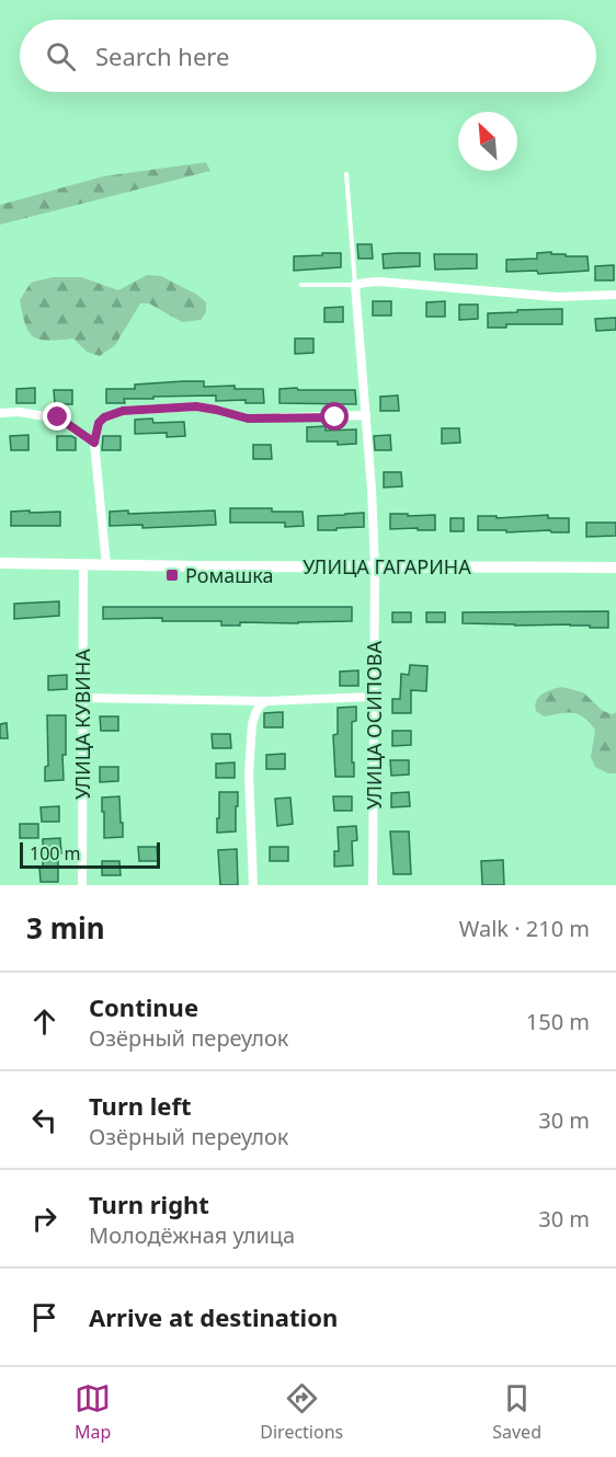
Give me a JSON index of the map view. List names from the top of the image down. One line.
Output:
{"streets":{"main road":["УЛИЦА ГАГАРИНА"],"street":["УЛИЦА КУВИНА","УЛИЦА ОСИПОВА"]},"crossings":[["УЛИЦА ГАГАРИНА","УЛИЦА КУВИНА"],["УЛИЦА ГАГАРИНА","УЛИЦА ОСИПОВА"]],"places":{"transit":["Ромашка"]},"scale_bar":"100 m","north":"top left","page":{"search":"Search here","scale":"100 m","heading":["3 min","Walk · 210 m"],"list":[["Continue","Озёрный переулок","150 m"],["Turn left","Озёрный переулок","30 m"],["Turn right","Молодёжная улица","30 m"],"Arrive at destination"],"nav":["Map","Directions","Saved"]}}
